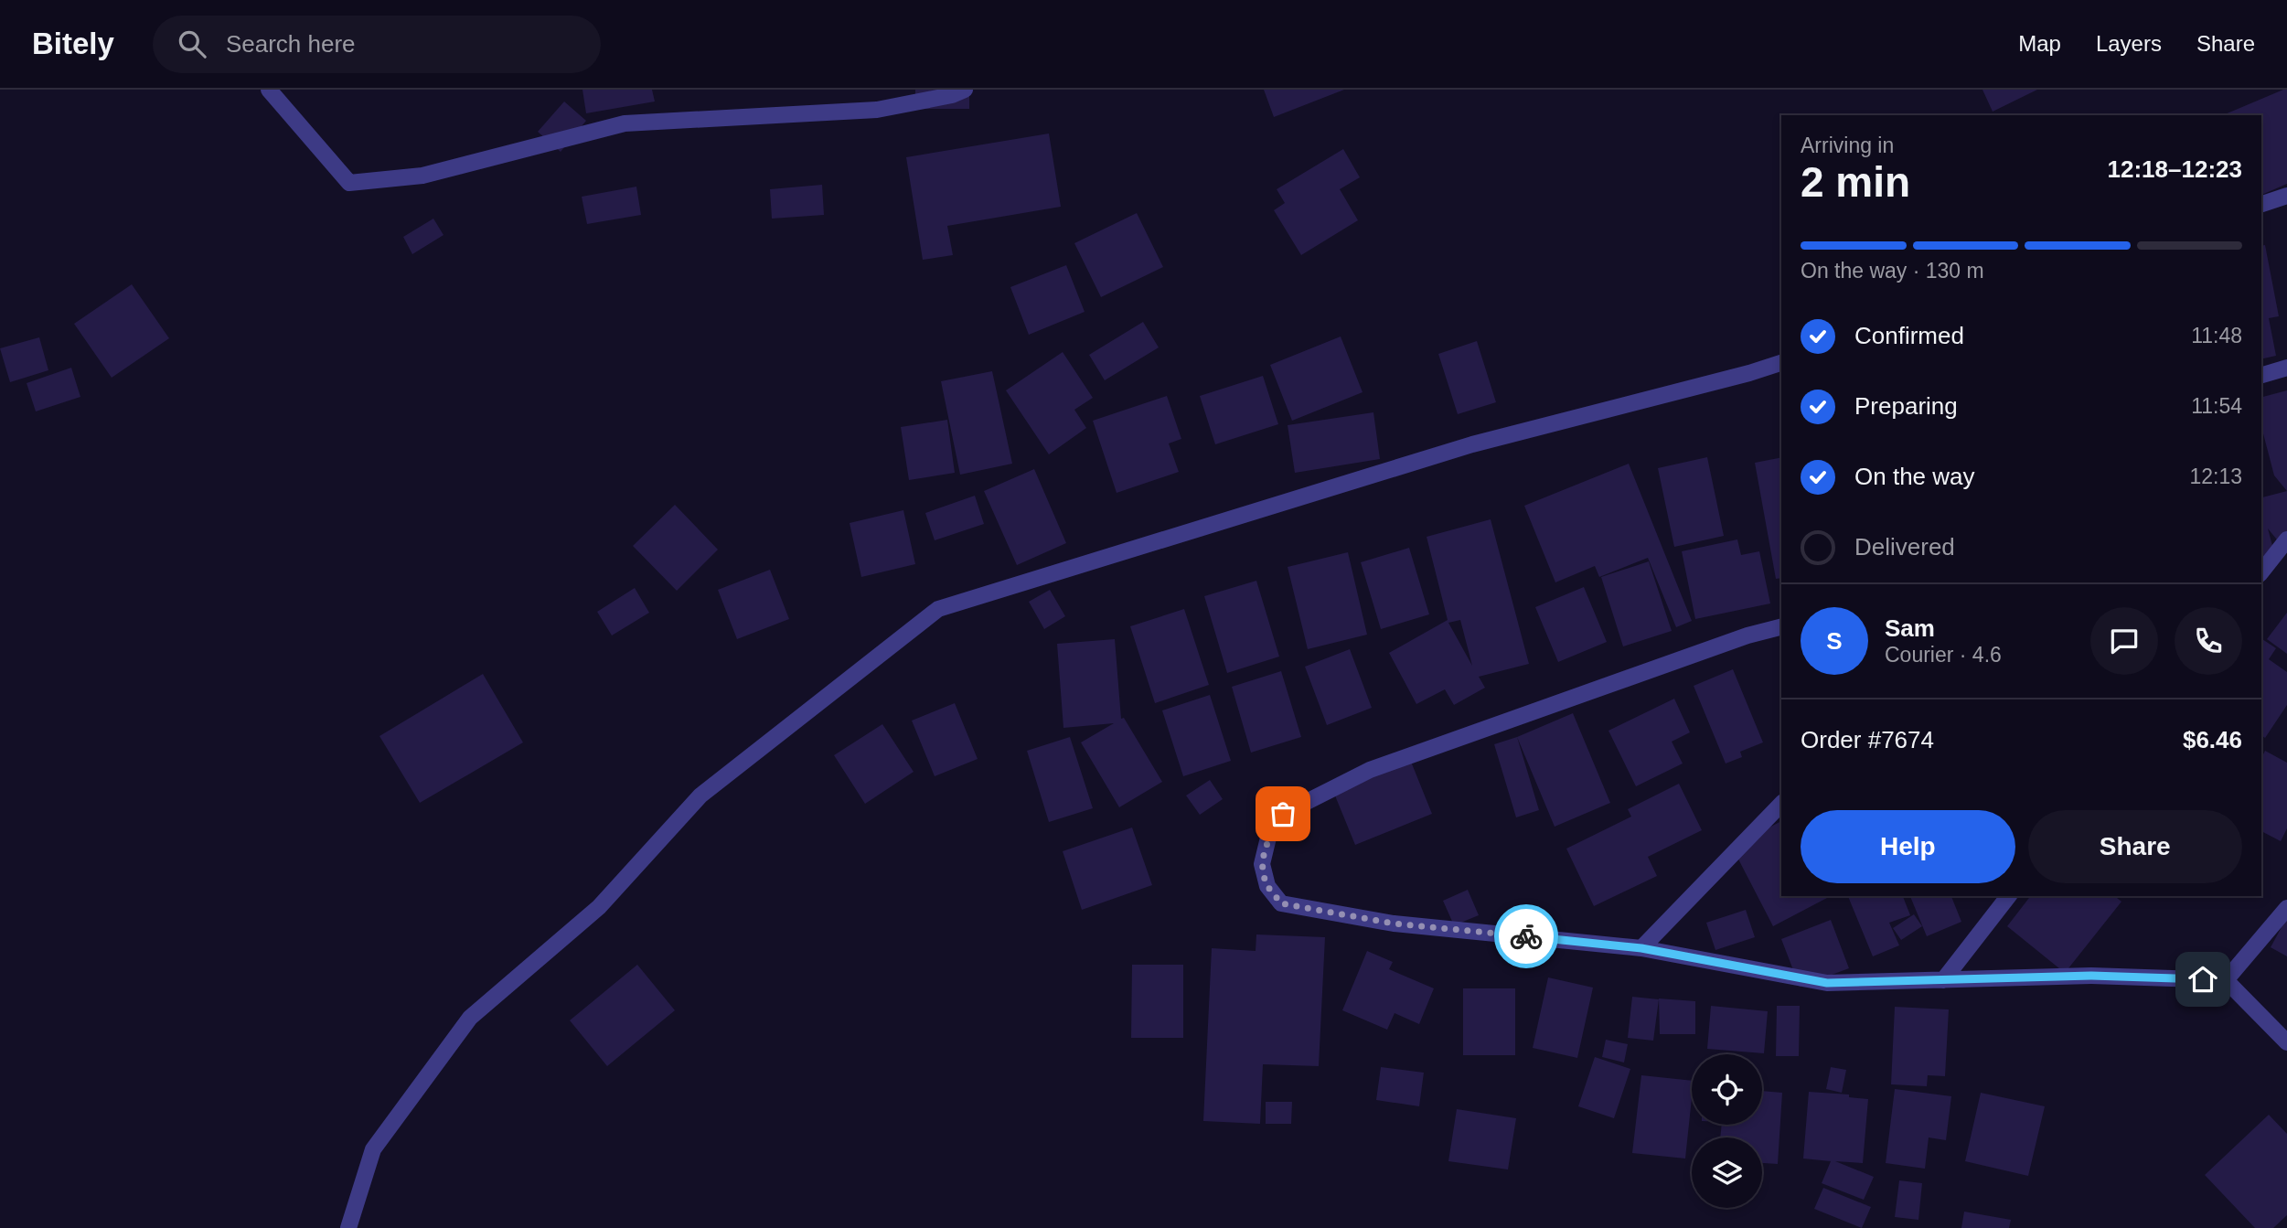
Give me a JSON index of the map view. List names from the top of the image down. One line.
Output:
{"page":{"header":"Bitely","search":"Search here","nav":["Map","Layers","Share"],"heading":["2 min","Arriving in","12:18–12:23"],"panel":["Sam","Courier · 4.6","Order #7674","$6.46"],"bar":"On the way · 130 m","list":[["Confirmed","11:48"],["Preparing","11:54"],["On the way","12:13"],"Delivered"],"round":"S","buttons":["Help","Share"]}}
